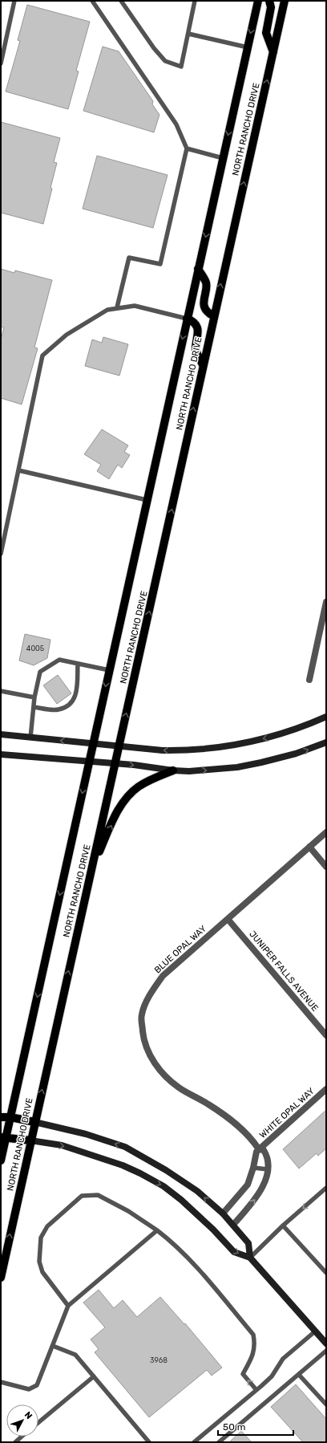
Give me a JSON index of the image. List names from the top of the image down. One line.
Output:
{"streets":{"main road":["NORTH RANCHO DRIVE"],"street":["BLUE OPAL WAY","JUNIPER FALLS AVENUE","WHITE OPAL WAY"]},"crossings":[["BLUE OPAL WAY","JUNIPER FALLS AVENUE"],["BLUE OPAL WAY","WHITE OPAL WAY"]],"house_numbers":["4005","3968"],"scale_bar":"50 m","north":"top right"}
